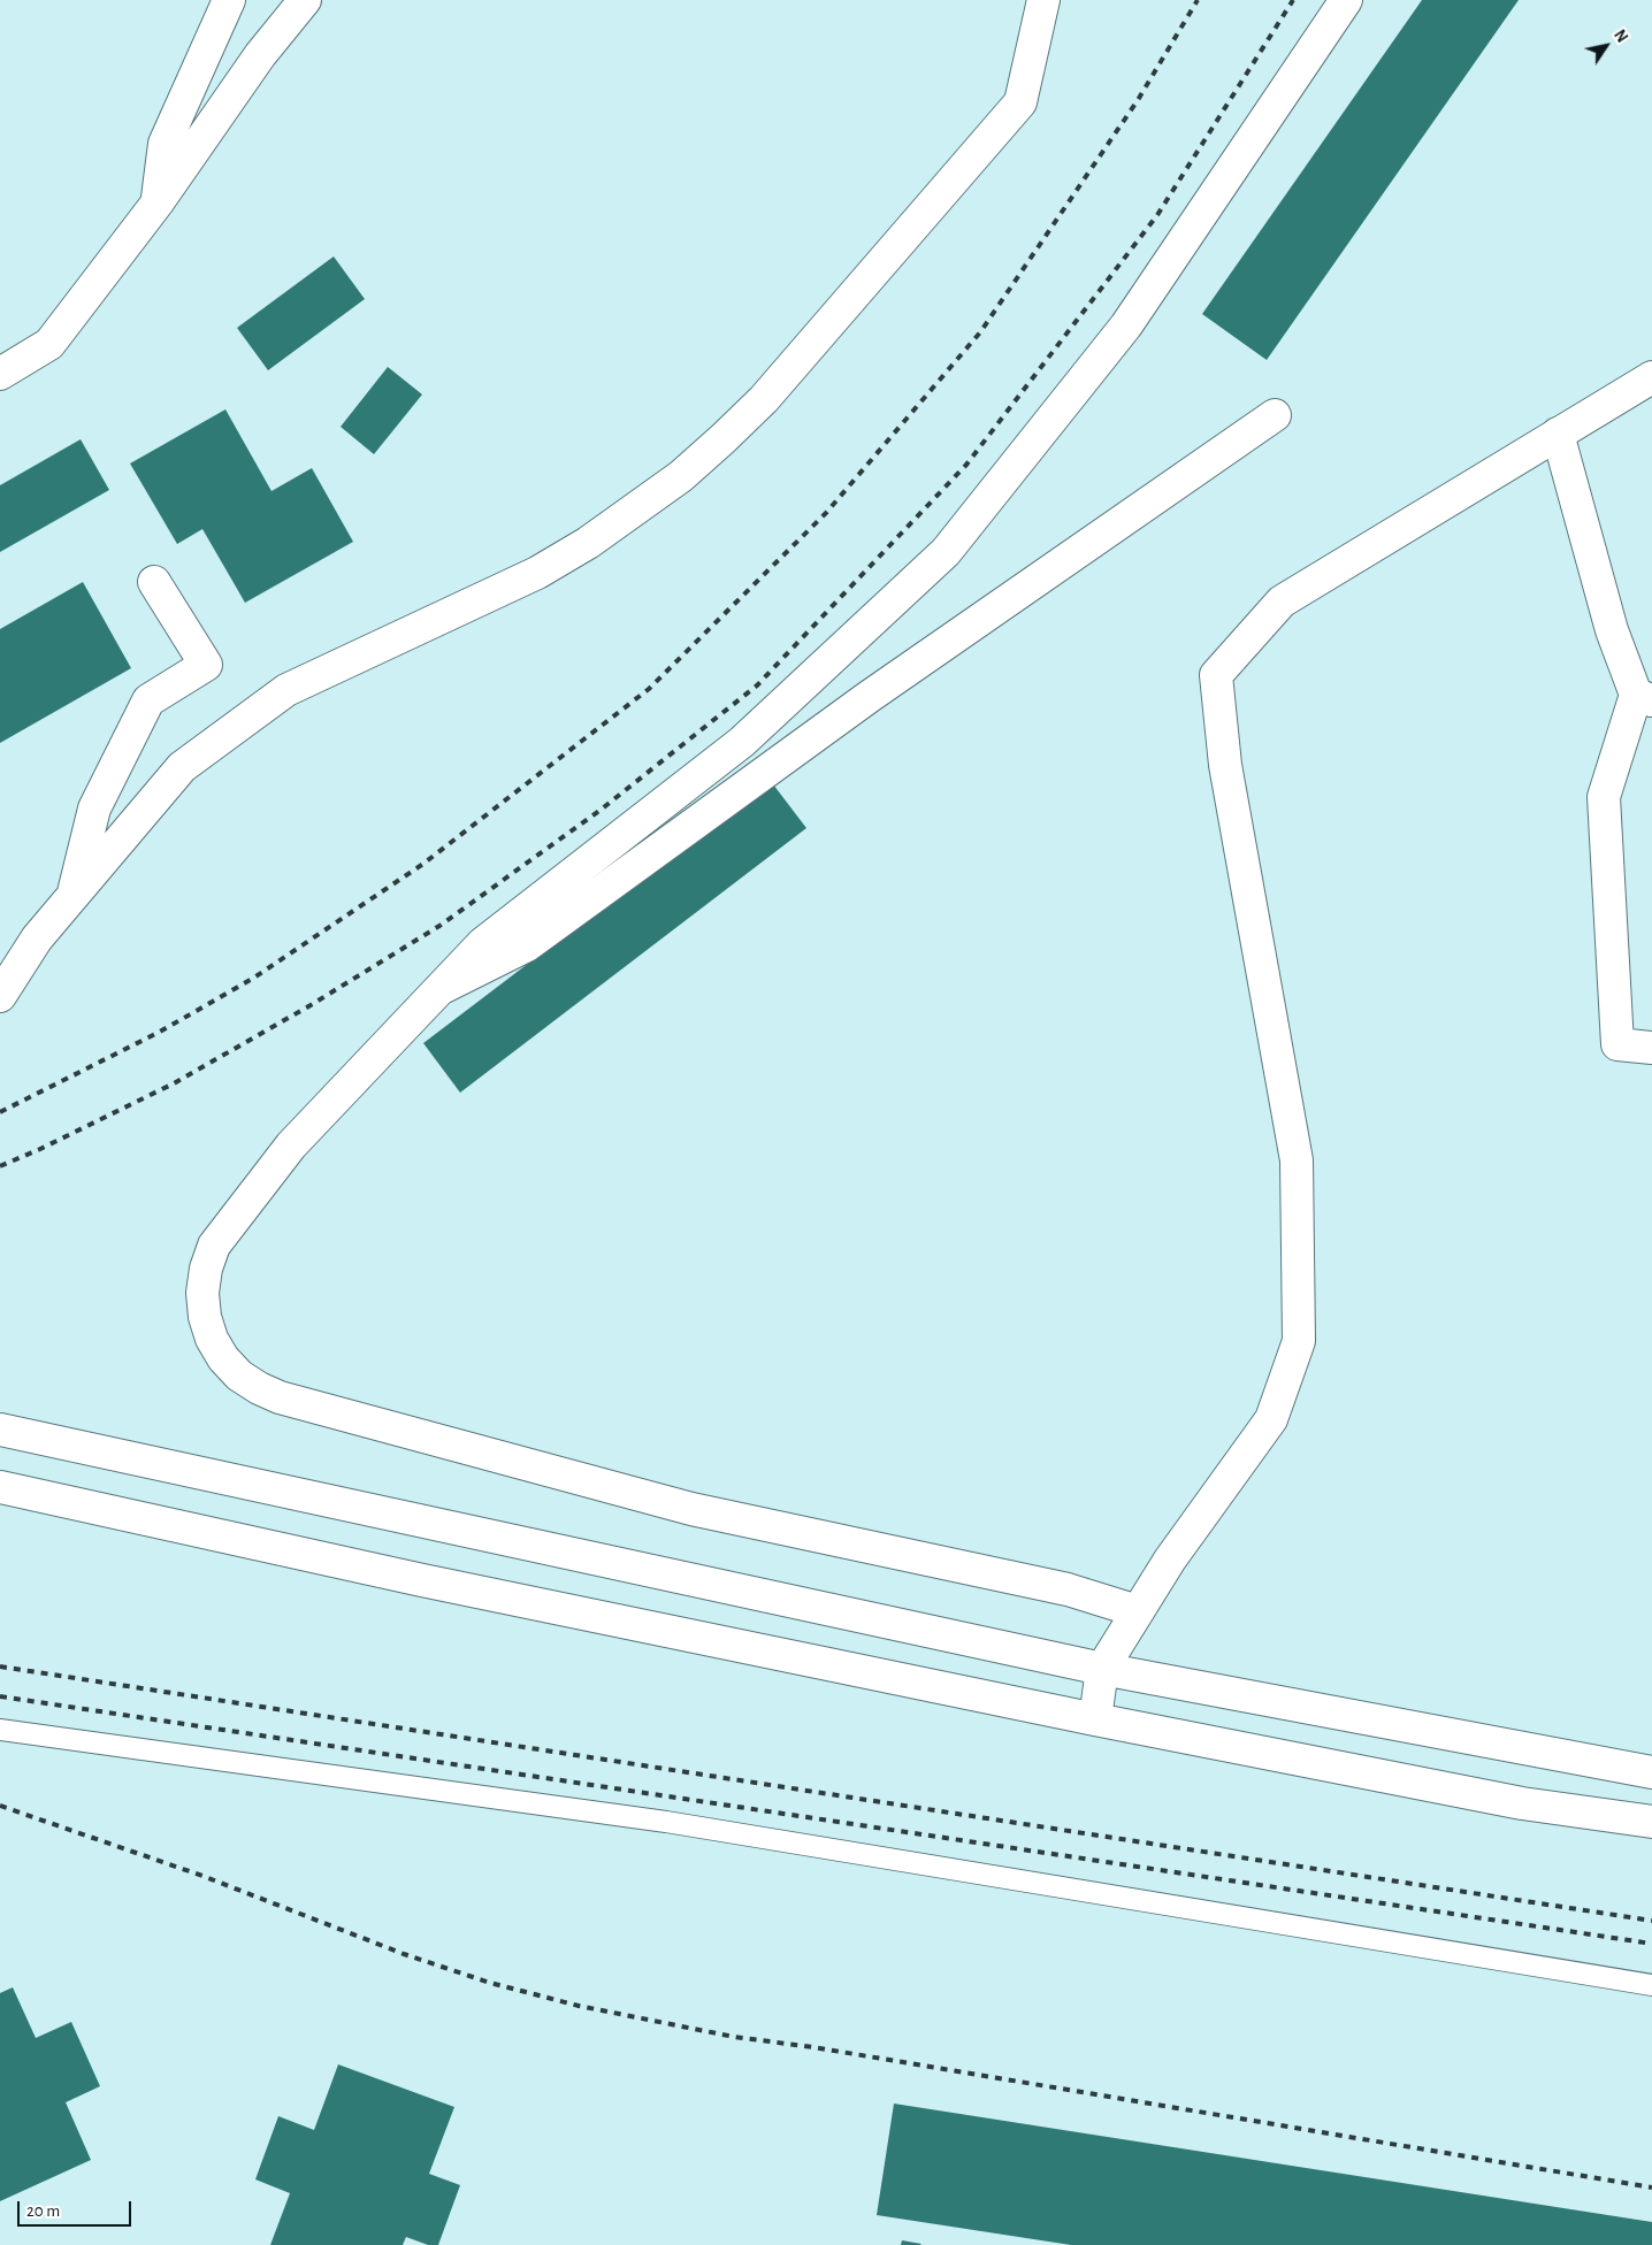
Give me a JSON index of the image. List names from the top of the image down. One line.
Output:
{"scale_bar":"20 m","north":"top right"}
